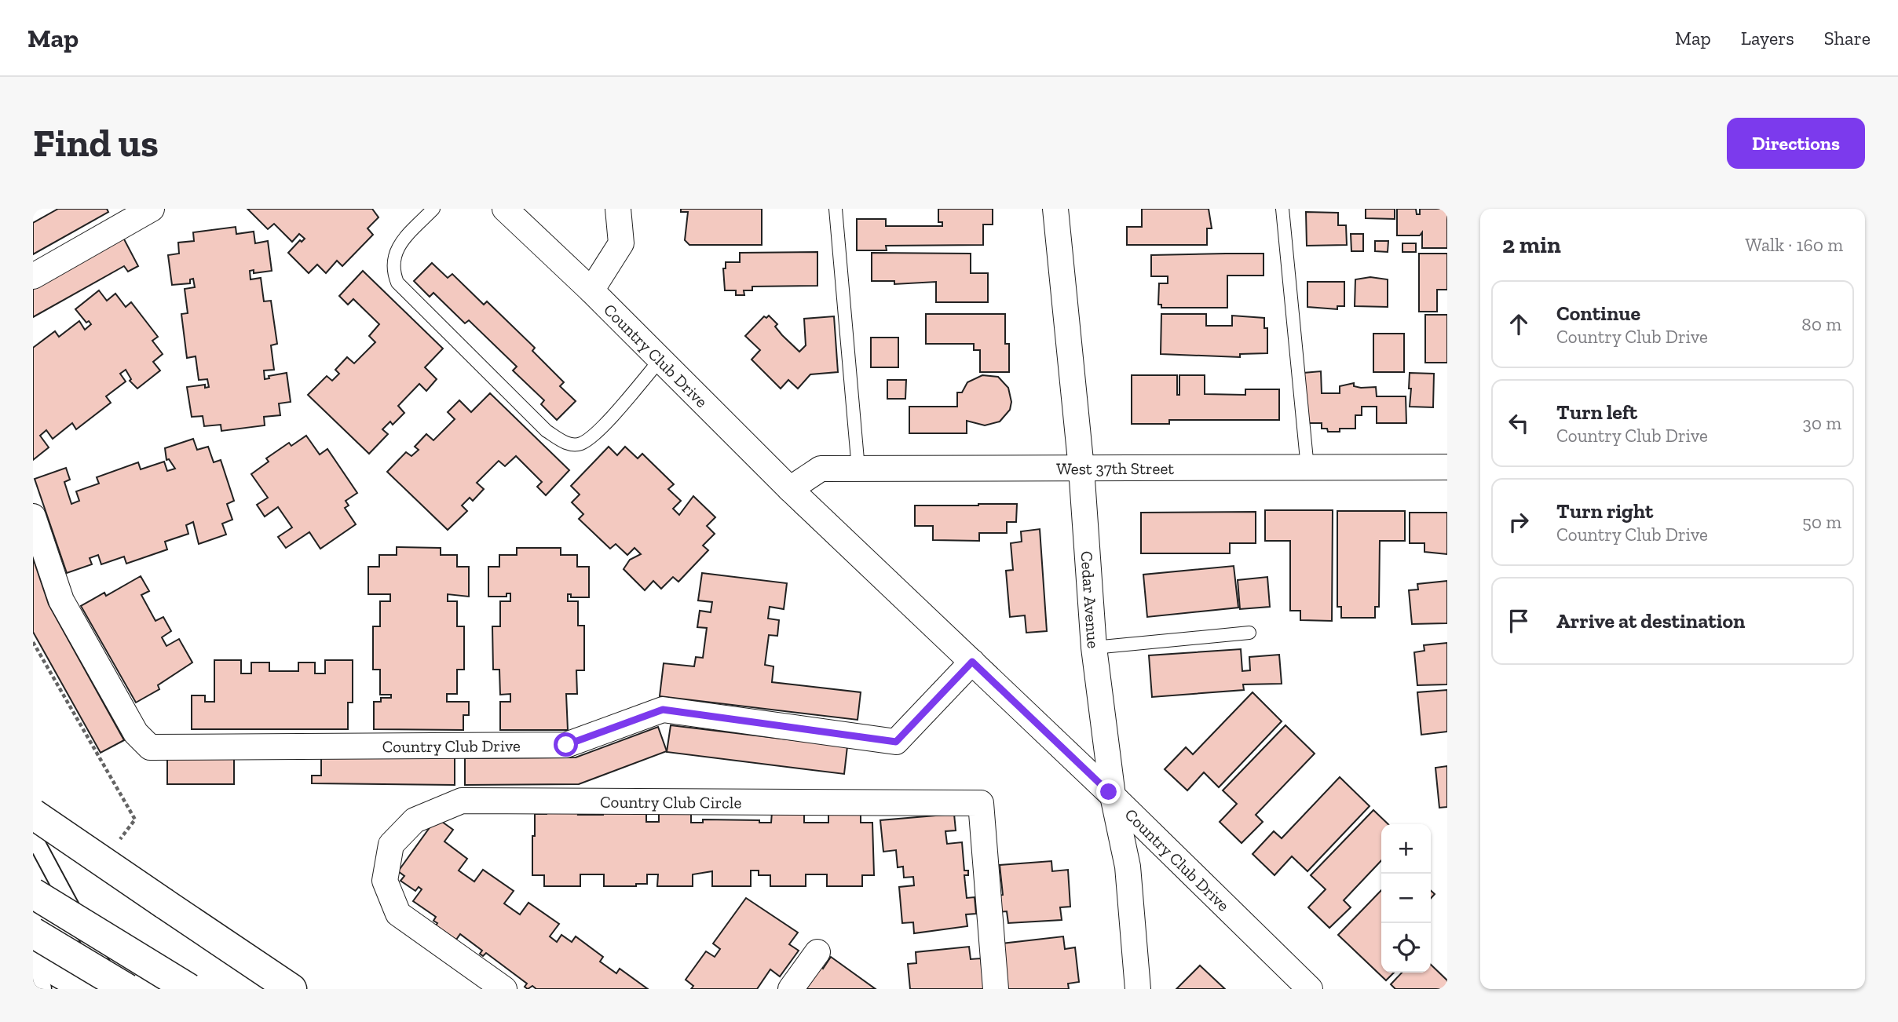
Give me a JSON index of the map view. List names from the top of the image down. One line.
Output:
{"streets":{"street":["Country Club Drive","West 37th Street","Cedar Avenue","Country Club Circle"]},"crossings":[["Country Club Drive","West 37th Street"],["Country Club Drive","Cedar Avenue"],["West 37th Street","Cedar Avenue"]],"page":{"header":"Map","nav":["Map","Layers","Share"],"buttons":"Directions","title":"Find us","heading":["2 min","Walk · 160 m"],"list":[["Continue","Country Club Drive","80 m"],["Turn left","Country Club Drive","30 m"],["Turn right","Country Club Drive","50 m"],"Arrive at destination"],"map_buttons":["+","−"]}}
